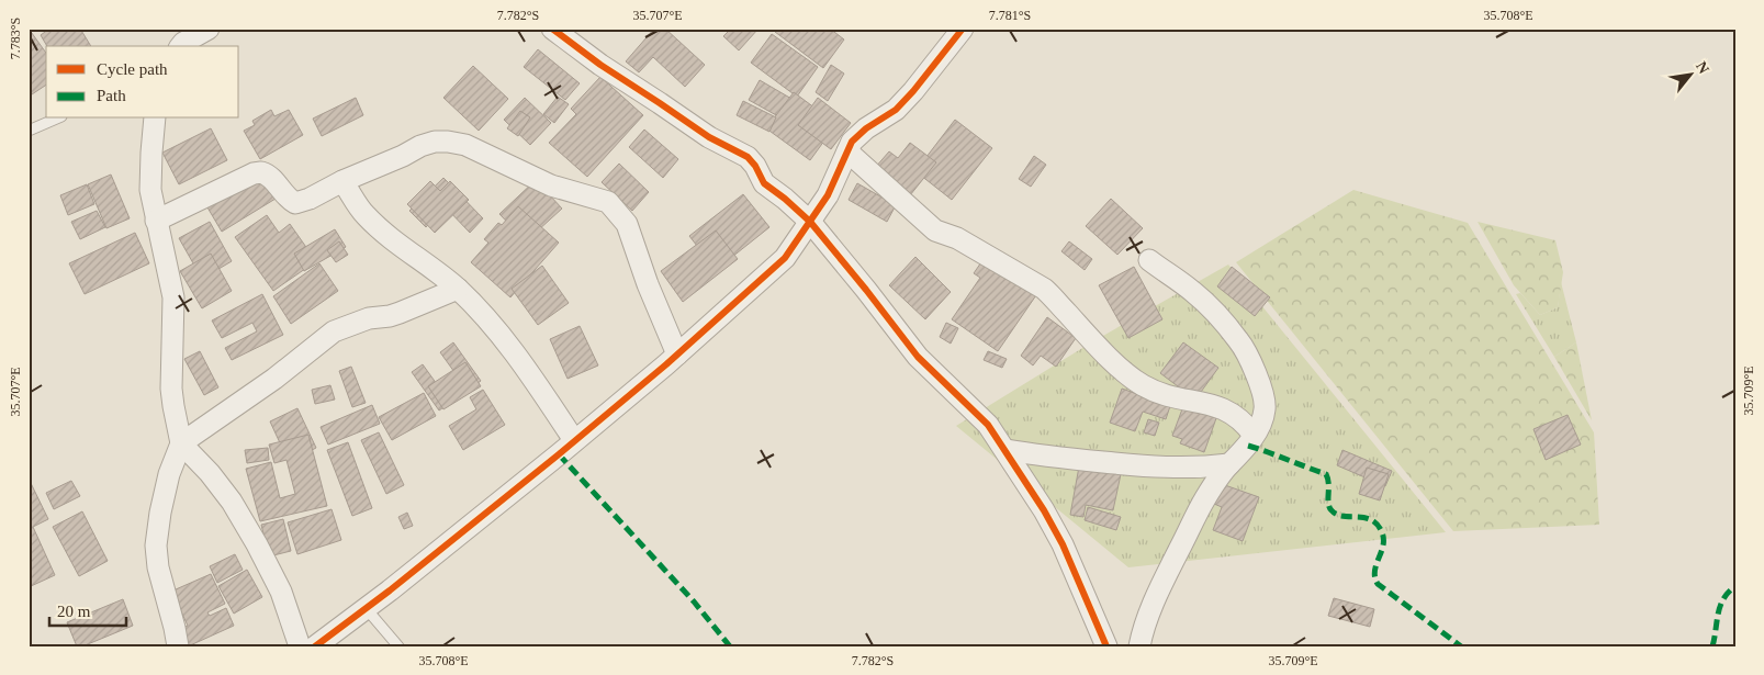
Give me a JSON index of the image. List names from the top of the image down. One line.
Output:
{"legend":["Cycle path","Path"],"scale_bar":"20 m","north":"top right","coordinates":["7.782°S","35.707°E","7.781°S","35.708°E","7.783°S","35.709°E"]}
